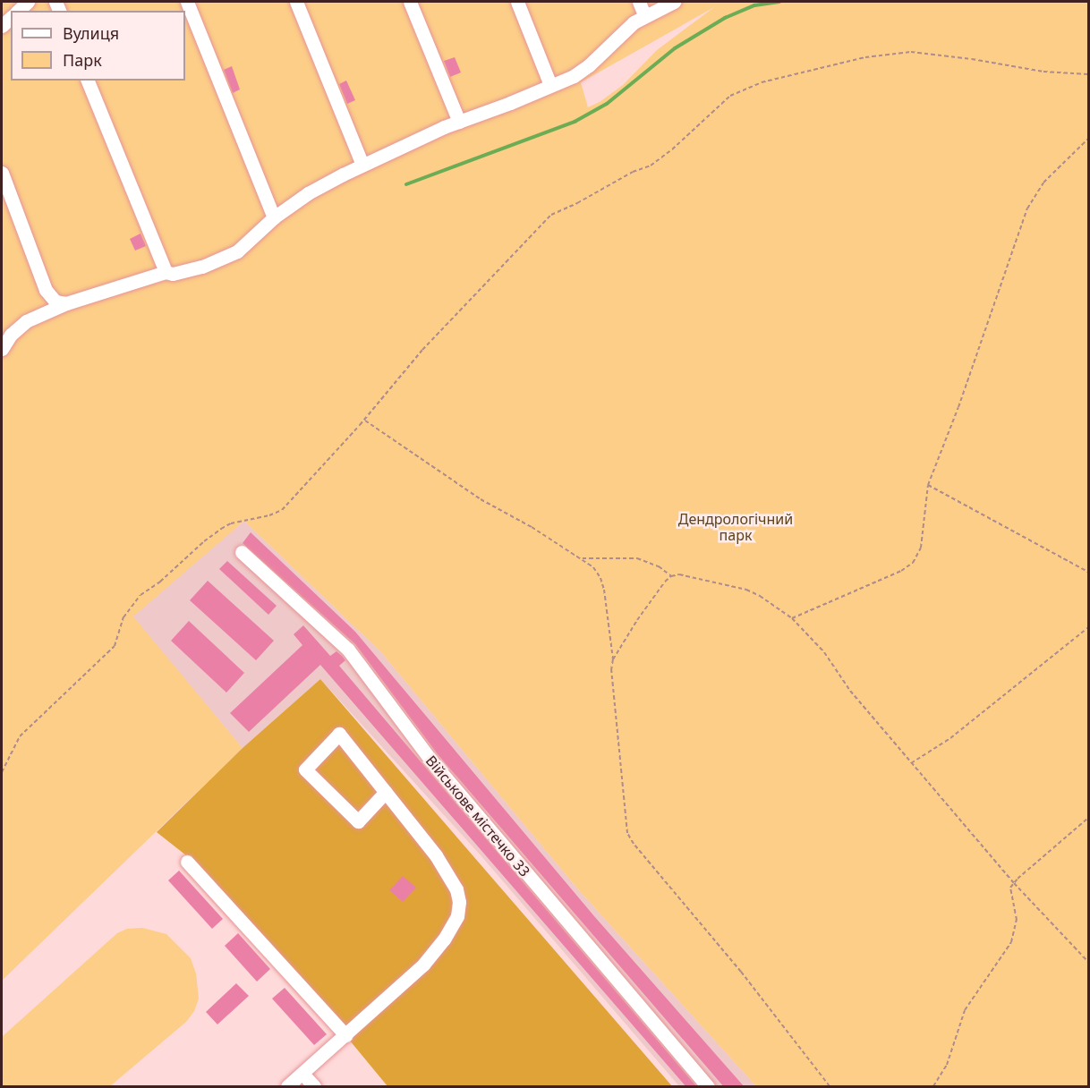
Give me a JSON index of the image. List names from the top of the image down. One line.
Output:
{"streets":{"street":["Військове містечко 33"]},"parks":["Дендрологічний парк"],"legend":["Вулиця","Парк"]}
